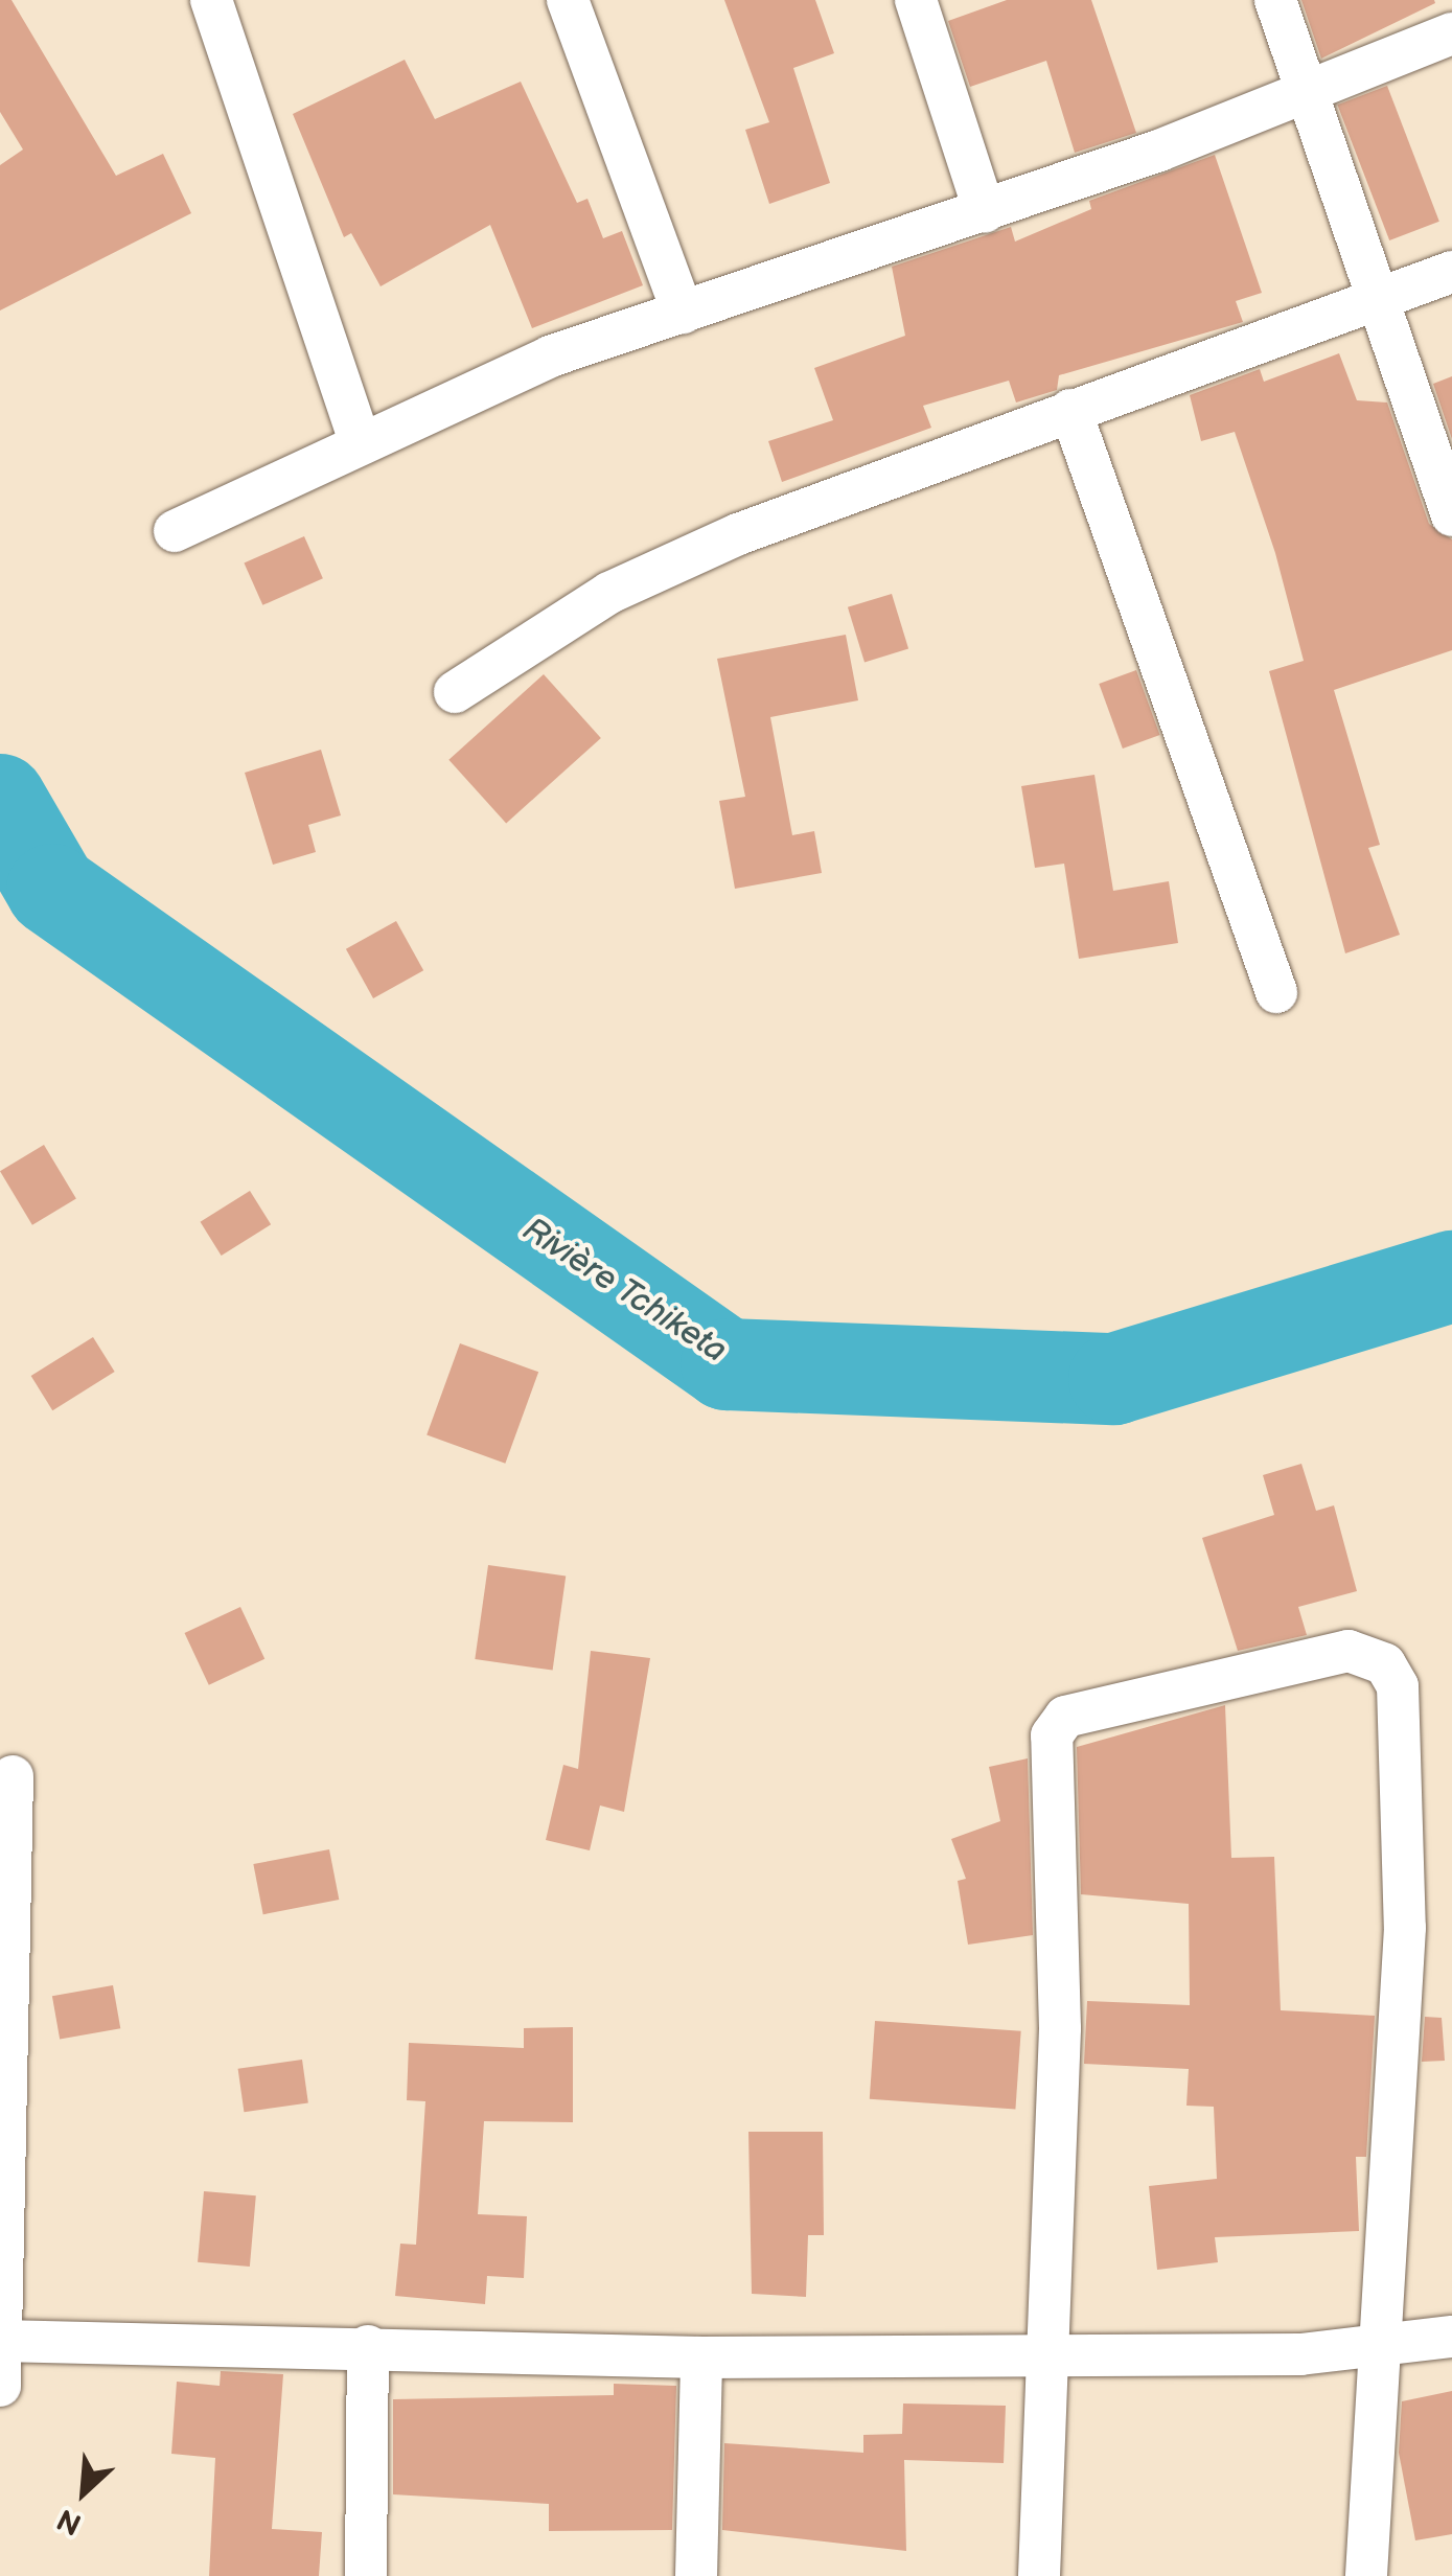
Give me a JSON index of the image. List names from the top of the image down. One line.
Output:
{"water":["Rivière Tchiketa"],"north":"bottom left"}
